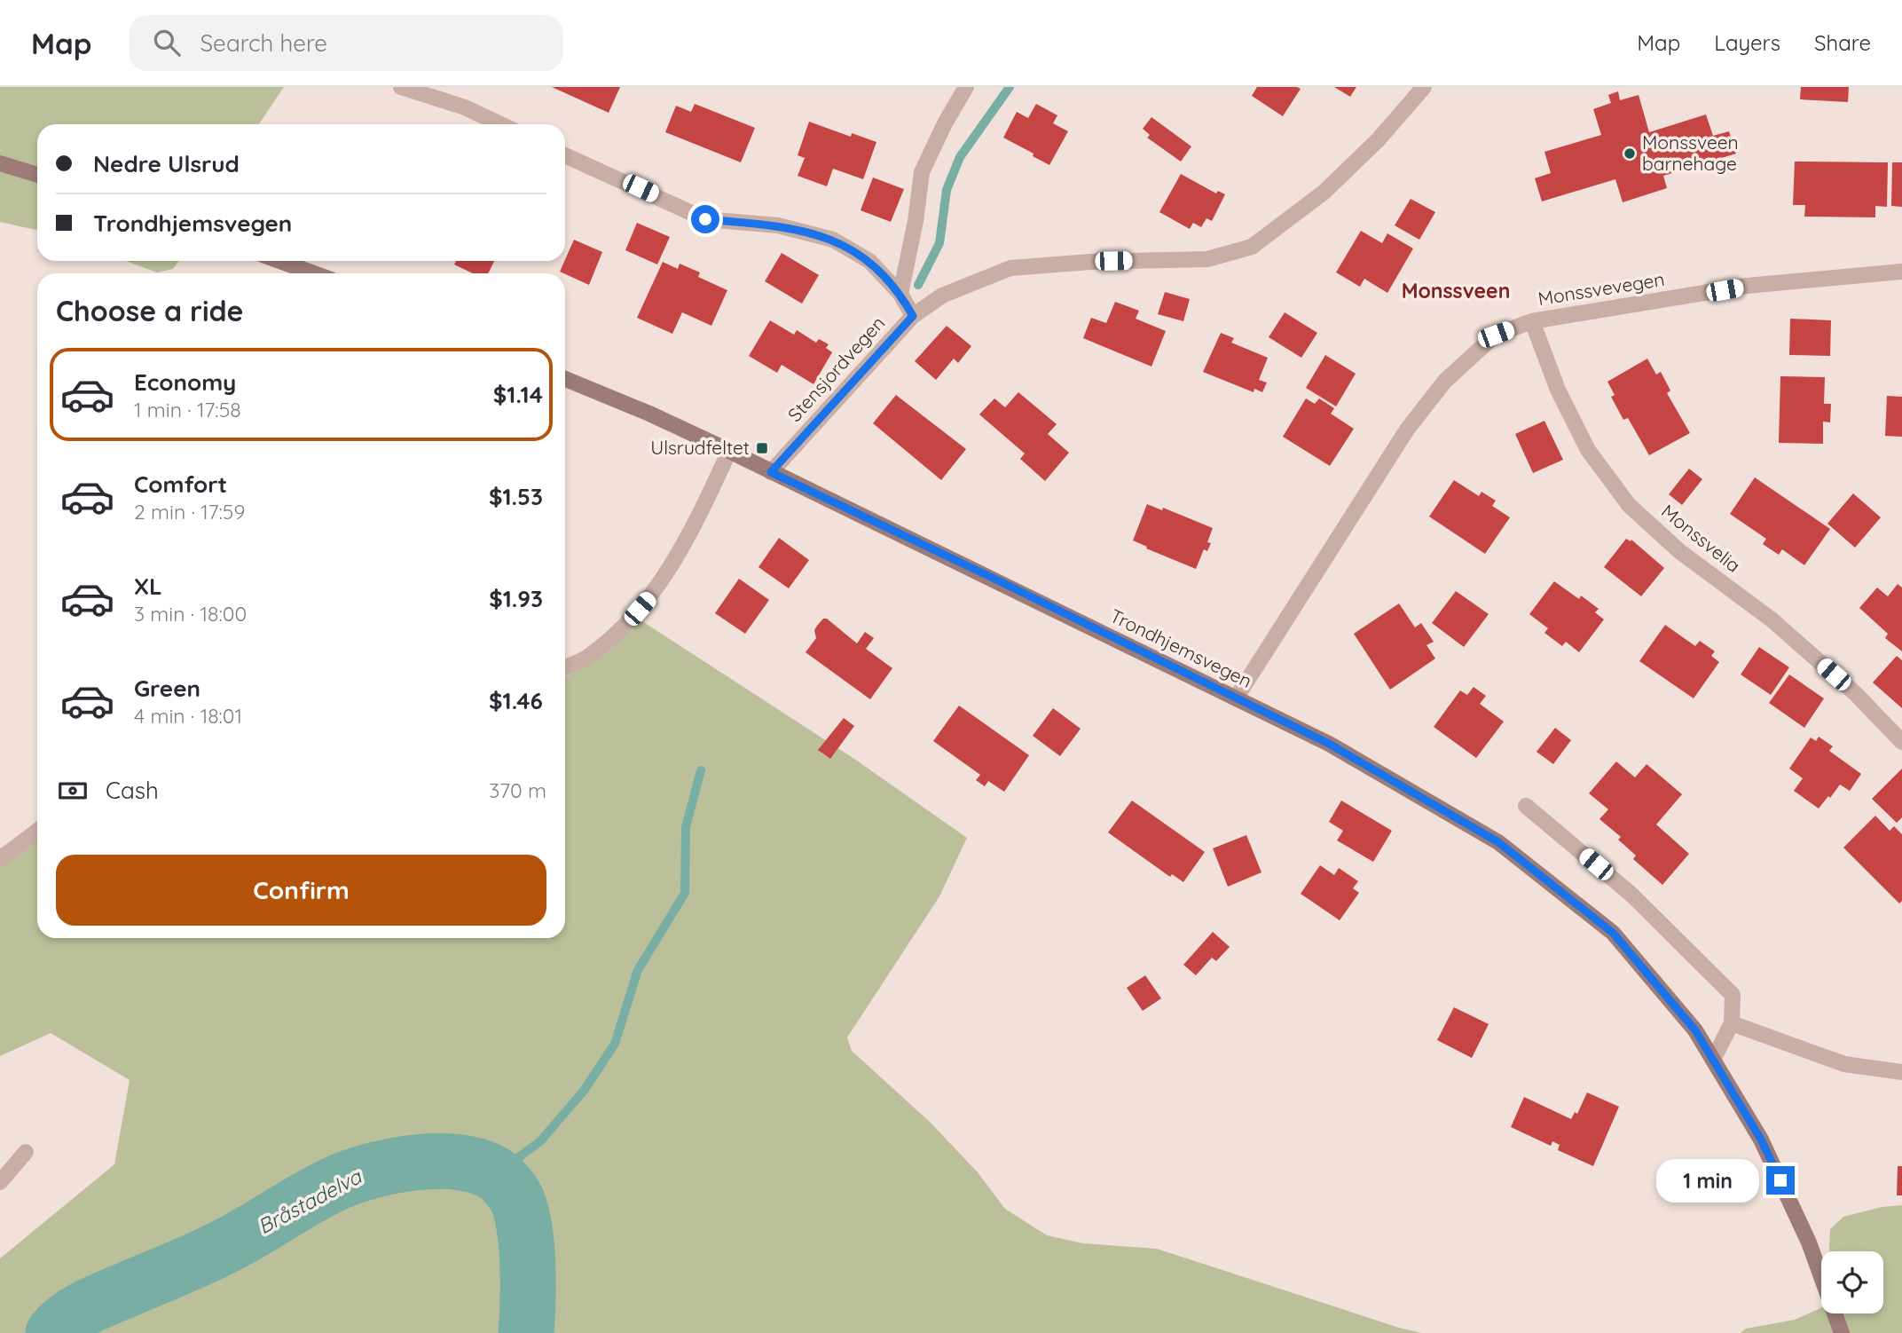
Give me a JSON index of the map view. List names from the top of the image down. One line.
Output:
{"streets":{"main road":["Trondhjemsvegen"],"street":["Monssvevegen","Stensjordvegen","Monssvelia"]},"crossings":[["Monssvevegen","Monssvelia"],["Monssvevegen","Trondhjemsvegen"],["Stensjordvegen","Trondhjemsvegen"]],"districts":["Monssveen"],"water":["Bråstadelva"],"places":{"other":["Monssveen barnehage"],"transit":["Ulsrudfeltet"]},"page":{"header":"Map","search":"Search here","nav":["Map","Layers","Share"],"banner":["Nedre Ulsrud","Trondhjemsvegen"],"heading":"Choose a ride","list":[{"name":"Economy","note":"1 min · 17:58","value":"$1.14"},{"name":"Comfort","note":"2 min · 17:59","value":"$1.53"},{"name":"XL","note":"3 min · 18:00","value":"$1.93"},{"name":"Green","note":"4 min · 18:01","value":"$1.46"}],"pay":["Cash","370 m"],"buttons":"Confirm","bubble":"1 min"}}
